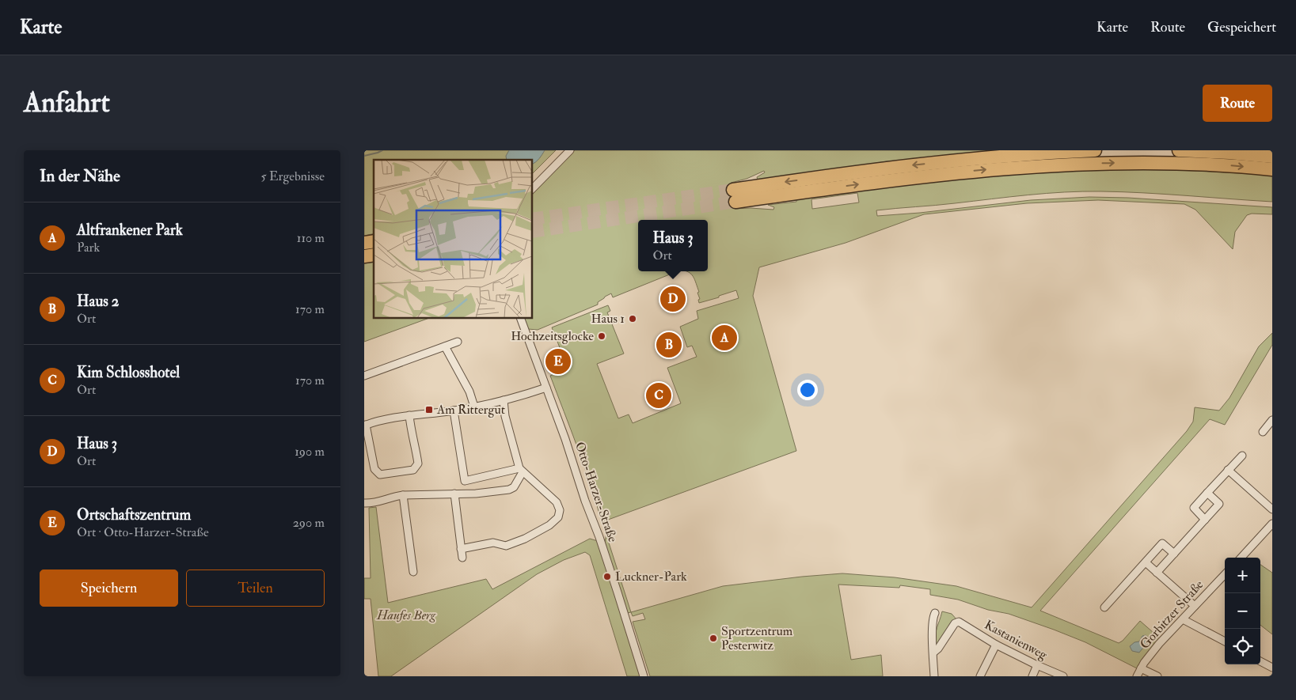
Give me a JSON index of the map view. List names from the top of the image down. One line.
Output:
{"streets":{"street":["Otto-Harzer-Straße","Gorbitzer Straße","Kastanienweg"]},"parks":["Haufes Berg"],"places":{"other":["Haus 1","Hochzeitsglocke","Luckner-Park","Sportzentrum Pesterwitz"],"transit":["Am Rittergut"]},"page":{"header":"Karte","nav":["Karte","Route","Gespeichert"],"buttons":["Route",["Speichern","Teilen"]],"title":"Anfahrt","heading":["In der Nähe","5 Ergebnisse"],"list":[{"mark":"A","name":"Altfrankener Park","note":"Park","value":"110 m"},{"mark":"B","name":"Haus 2","note":"Ort","value":"170 m"},{"mark":"C","name":"Kim Schlosshotel","note":"Ort","value":"170 m"},{"mark":"D","name":"Haus 3","note":"Ort","value":"190 m"},{"mark":"E","name":"Ortschaftszentrum","note":"Ort · Otto-Harzer-Straße","value":"290 m"}],"popup":["Haus 3","Ort"],"pins":["D","A","B","E","C"],"map_buttons":["+","−"]}}
